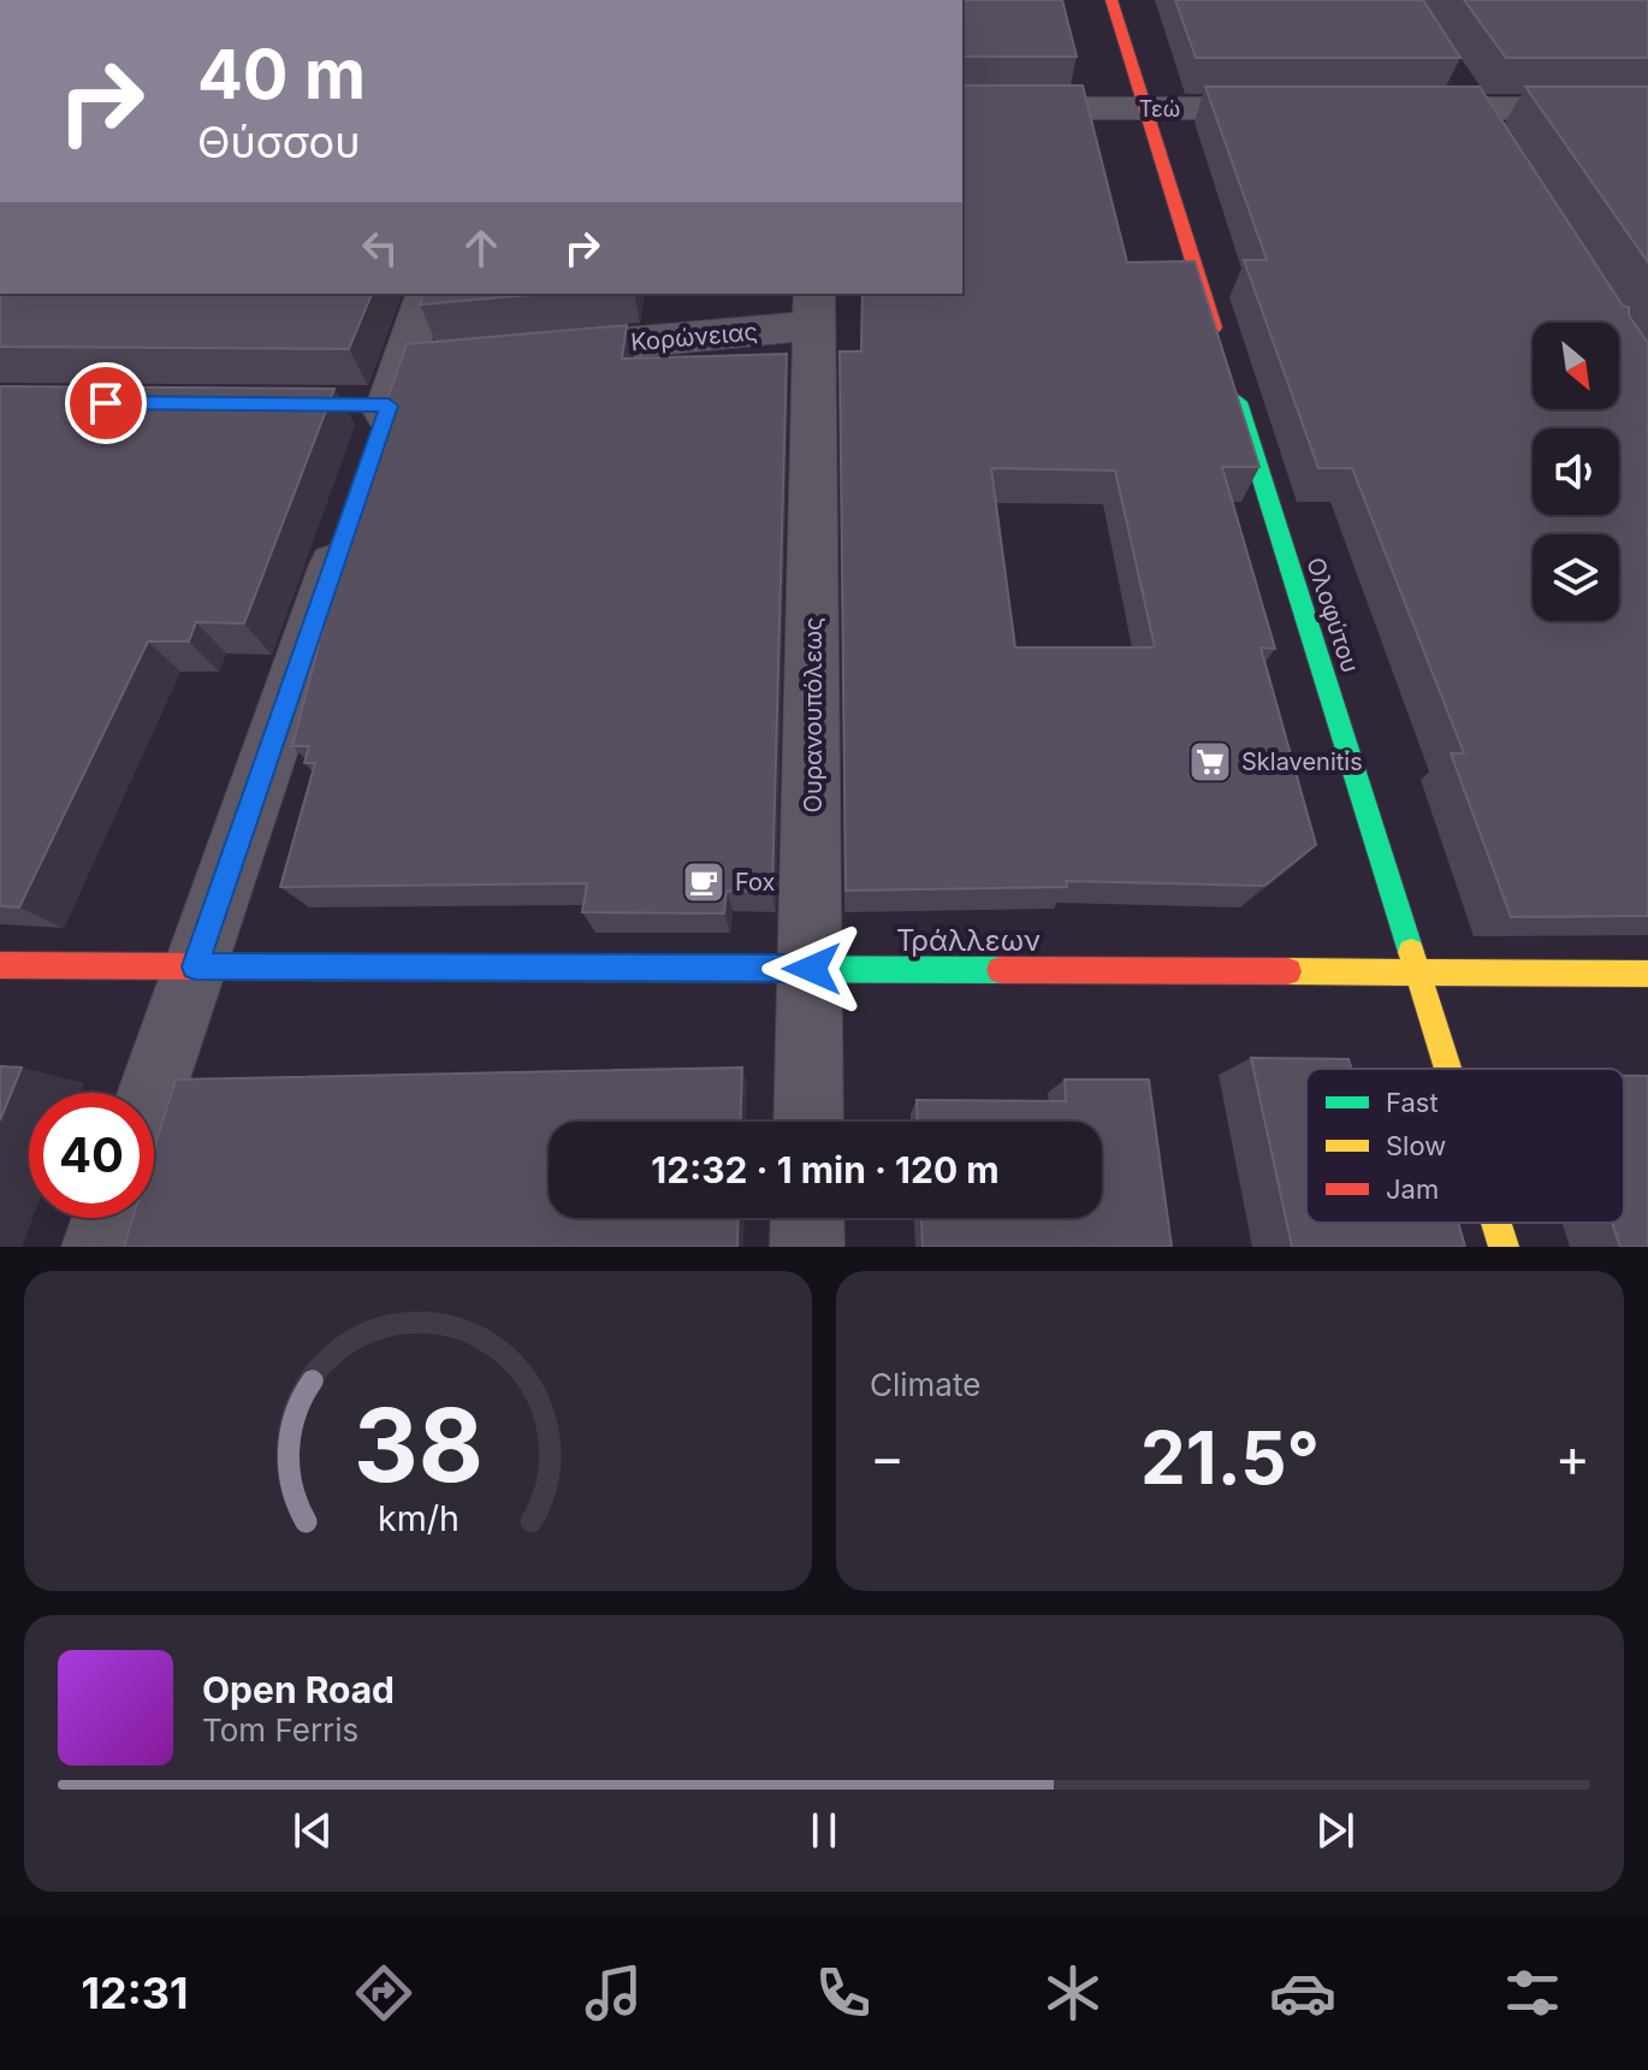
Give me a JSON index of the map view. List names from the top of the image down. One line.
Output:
{"streets":{"street":["Τεώ","Κορώνειας","Ολοφύτου","Ουρανουπόλεως","Τράλλεων"]},"crossings":[["Κορώνειας","Ουρανουπόλεως"],["Ολοφύτου","Τράλλεων"],["Ουρανουπόλεως","Τράλλεων"]],"places":{"supermarket":["Sklavenitis"],"cafe":["Fox"]},"legend":["Fast","Slow","Jam"],"north":"bottom right","page":{"turn":["40 m","Θύσσου"],"limit":"40","trip":"12:32 · 1 min · 120 m","tile":"Climate","heat":["−","21.5°","+"],"song":["Open Road","Tom Ferris"],"tabs":"12:31","gauge":["38","km/h"]}}
